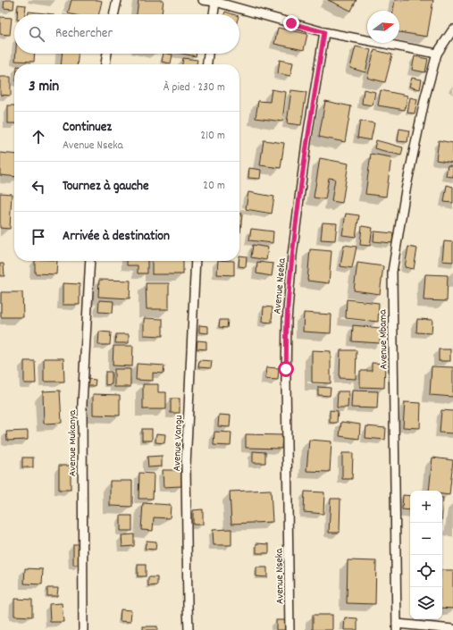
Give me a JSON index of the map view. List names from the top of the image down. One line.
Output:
{"streets":{"street":["Avenue Nseka","Avenue Mbama","Avenue Mukanya","Avenue Vangu"]},"north":"right","page":{"search":"Rechercher","heading":["3 min","À pied · 230 m"],"list":[["Continuez","Avenue Nseka","210 m"],["Tournez à gauche","20 m"],"Arrivée à destination"],"map_buttons":["+","−"]}}
